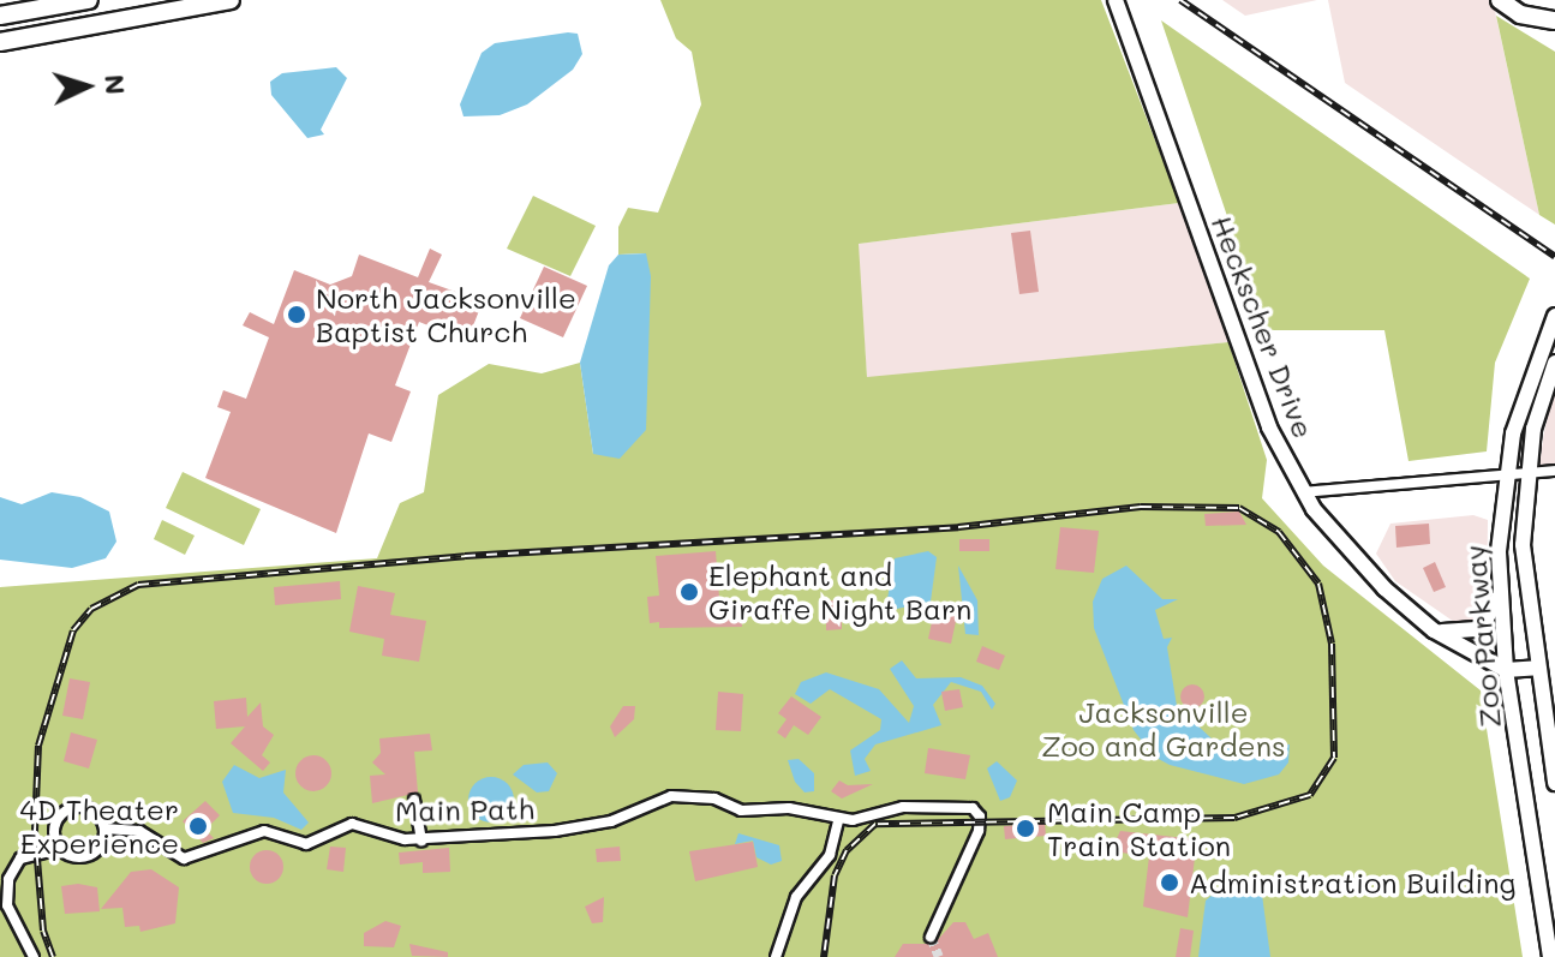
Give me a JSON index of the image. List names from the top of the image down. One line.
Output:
{"streets":{"main road":["Heckscher Drive","Zoo Parkway"],"street":["Main Path"]},"crossings":[["Heckscher Drive","Zoo Parkway"]],"parks":["Jacksonville Zoo and Gardens"],"places":["North Jacksonville Baptist Church","Elephant and Giraffe Night Barn","4D Theater Experience","Main Camp Train Station","Administration Building"],"north":"right"}
